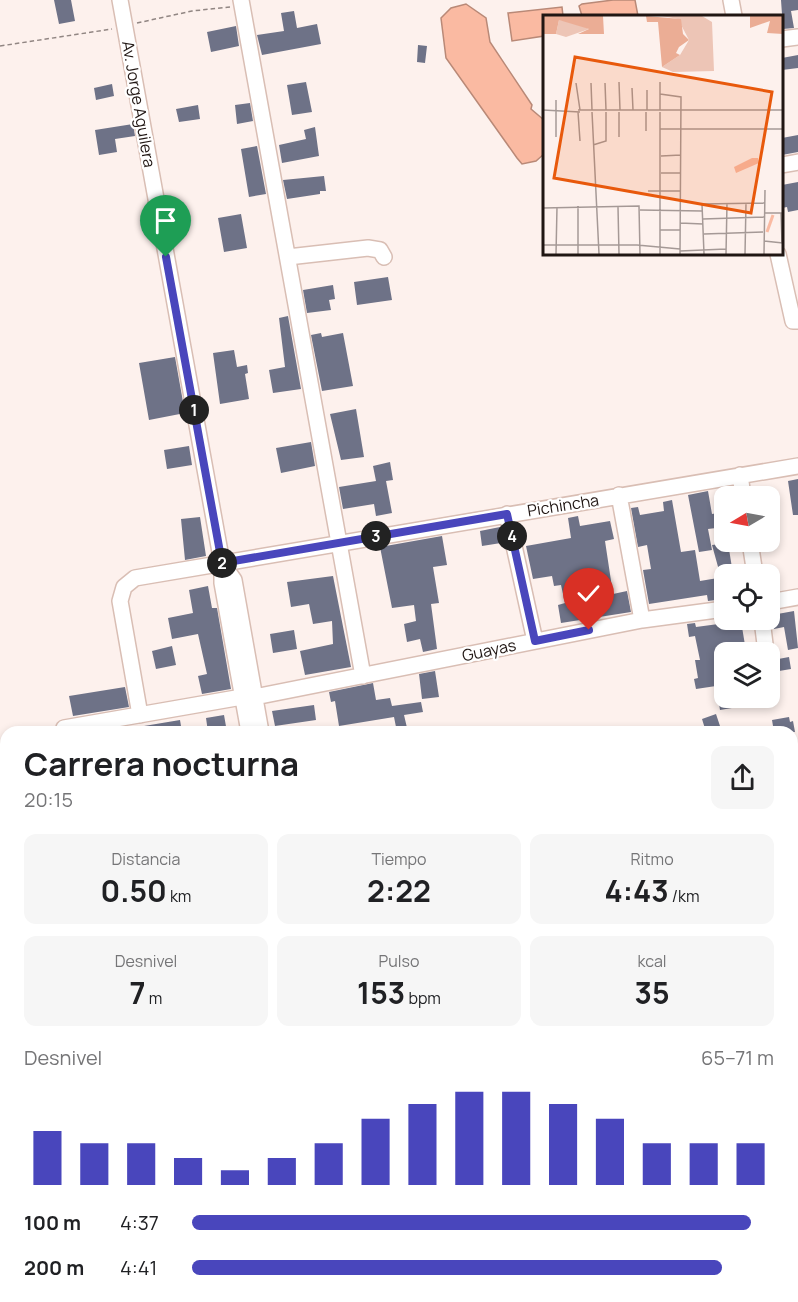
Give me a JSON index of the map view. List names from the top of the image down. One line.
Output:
{"streets":{"street":["Av. Jorge Aguilera","Pichincha","Guayas"]},"crossings":[["Av. Jorge Aguilera","Pichincha"],["Av. Jorge Aguilera","Guayas"],["Pichincha","Guayas"]],"north":"left","page":{"pins":["1","3","4","2"],"heading":["Carrera nocturna","20:15"],"stats":[["Distancia","0.50 km"],["Tiempo","2:22"],["Ritmo","4:43 /km"],["Desnivel","7 m"],["Pulso","153 bpm"],["kcal","35"]],"chart":["Desnivel","65–71 m"],"list":[{"name":"100 m","note":"4:37"},{"name":"200 m","note":"4:41"}]}}
